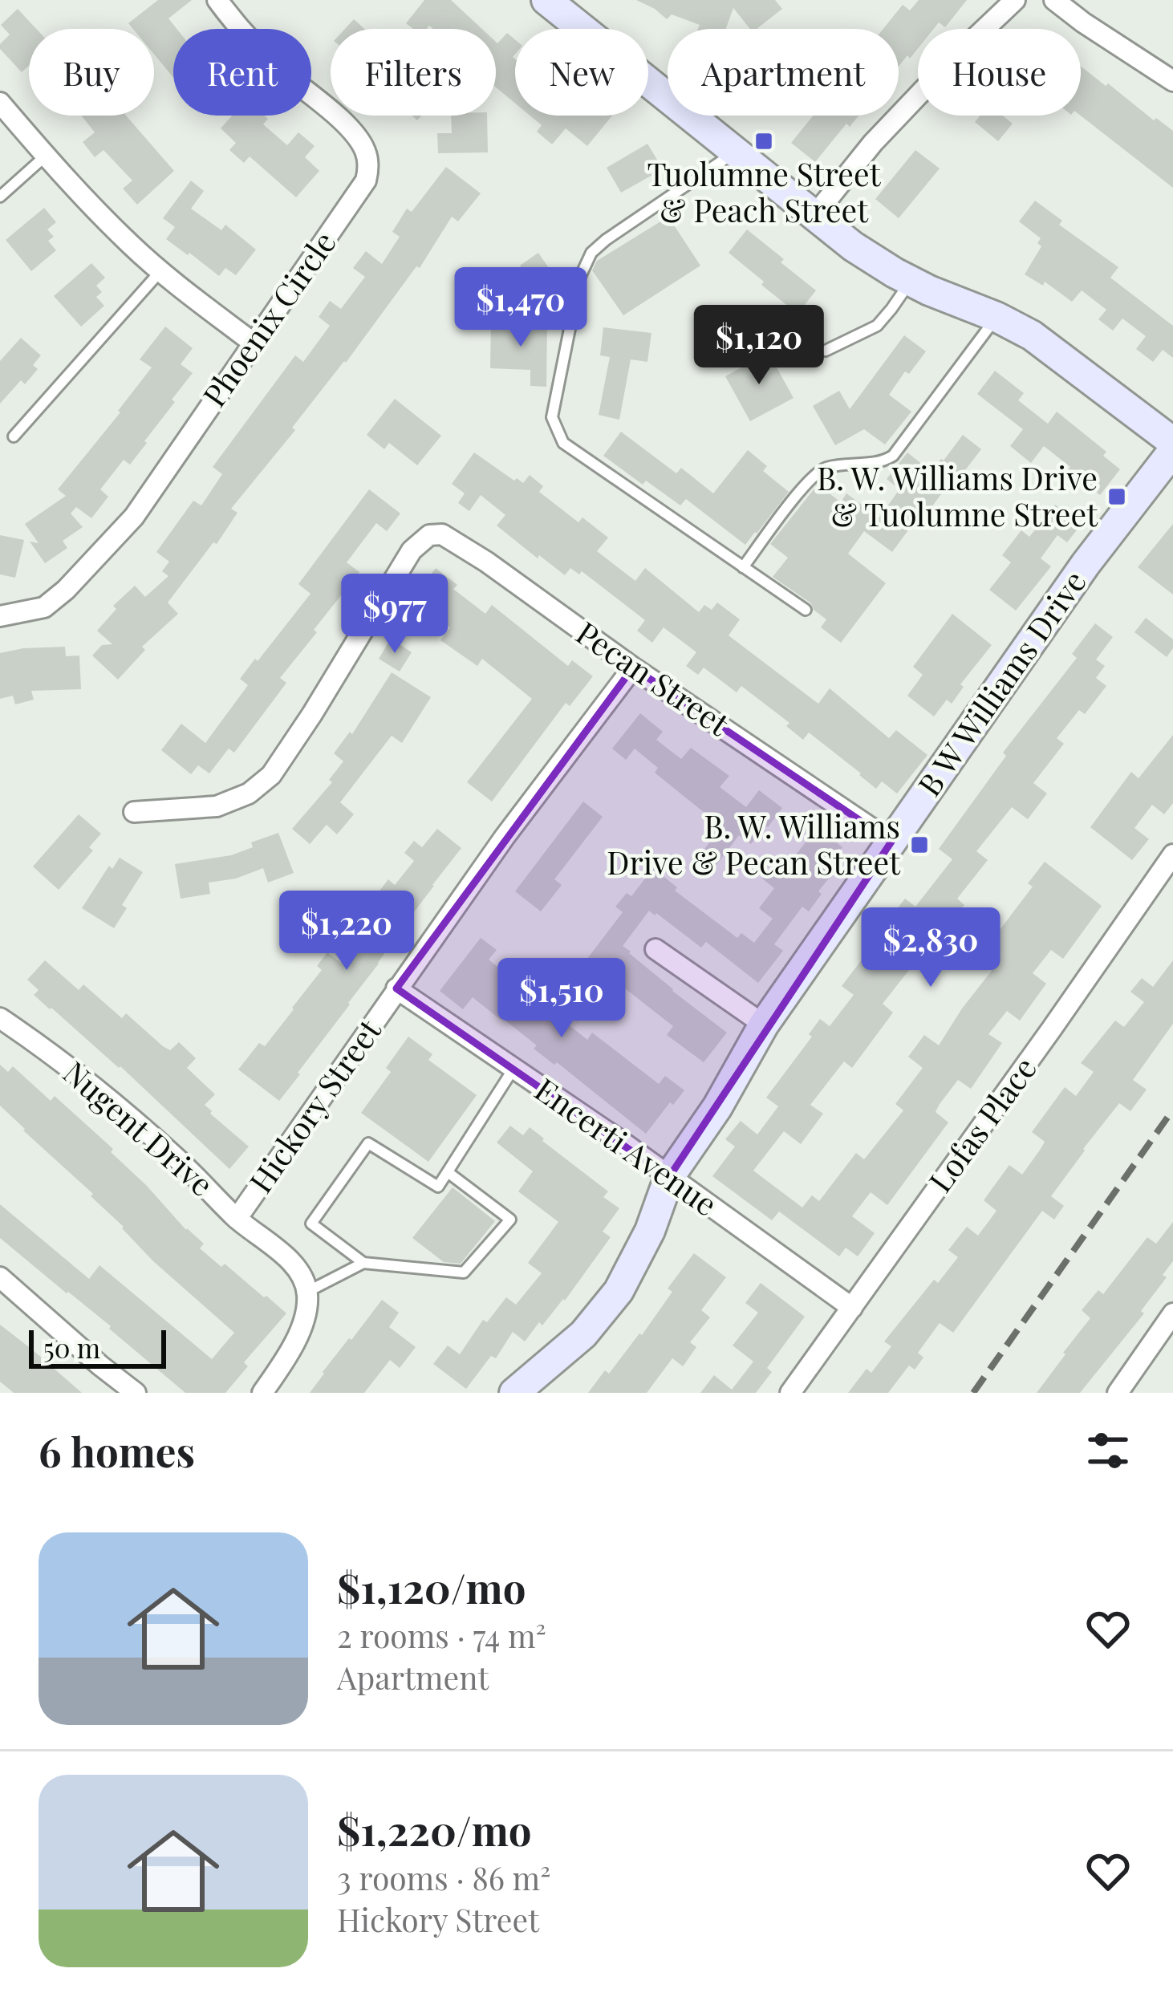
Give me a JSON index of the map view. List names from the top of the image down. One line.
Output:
{"streets":{"street":["Phoenix Circle","Pecan Street","B W Williams Drive","Hickory Street","Lofas Place","Nugent Drive","Encerti Avenue"]},"crossings":[["Pecan Street","B W Williams Drive"],["Pecan Street","Hickory Street"],["B W Williams Drive","Encerti Avenue"],["Hickory Street","Nugent Drive"],["Hickory Street","Encerti Avenue"],["Lofas Place","Encerti Avenue"]],"places":{"transit":["Tuolumne Street & Peach Street","B. W. Williams Drive & Tuolumne Street","B. W. Williams Drive & Pecan Street"]},"scale_bar":"50 m","page":{"chip":["Buy","Rent","Filters","New","Apartment","House"],"price":["$1,470","$1,120","$977","$1,220","$2,830","$1,510"],"scale":"50 m","heading":"6 homes","list":[{"name":"$1,120/mo","note":"2 rooms · 74 m² · Apartment"},{"name":"$1,220/mo","note":"3 rooms · 86 m² · Hickory Street"}]}}
